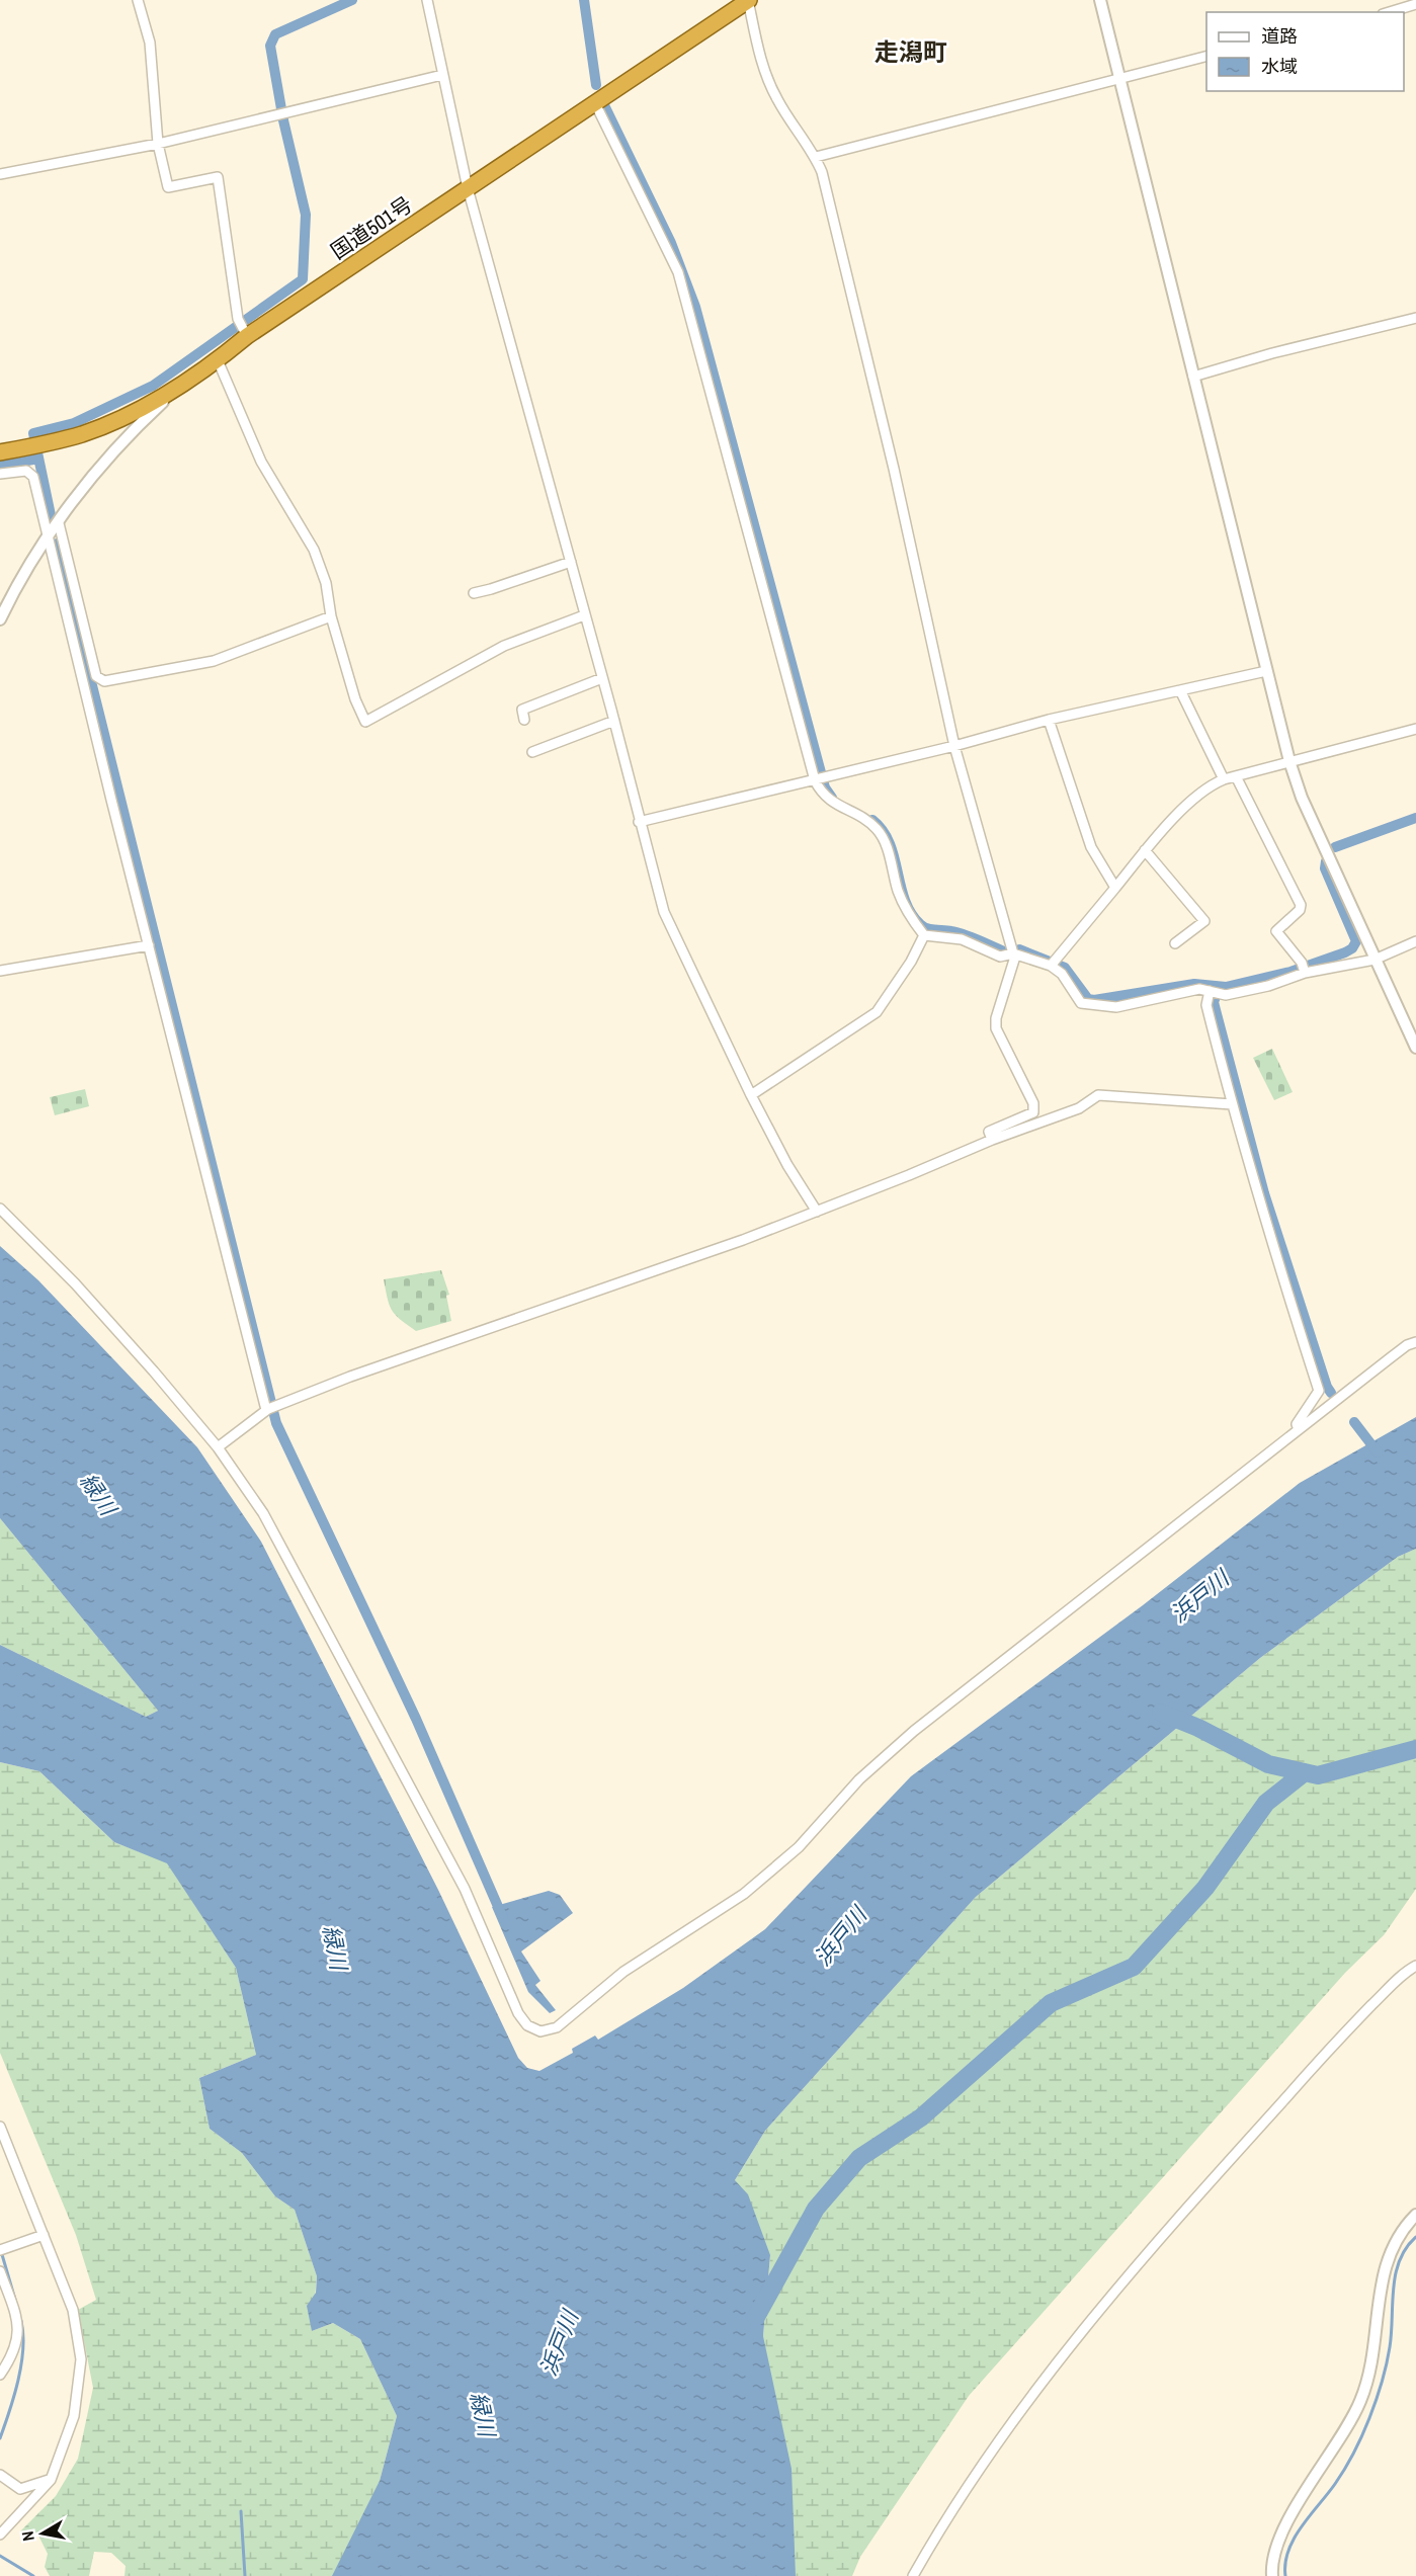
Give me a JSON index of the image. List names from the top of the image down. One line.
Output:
{"streets":{"highway":["国道501号"]},"districts":["走潟町"],"water":["緑川","浜戸川"],"legend":["道路","水域"],"north":"left"}
